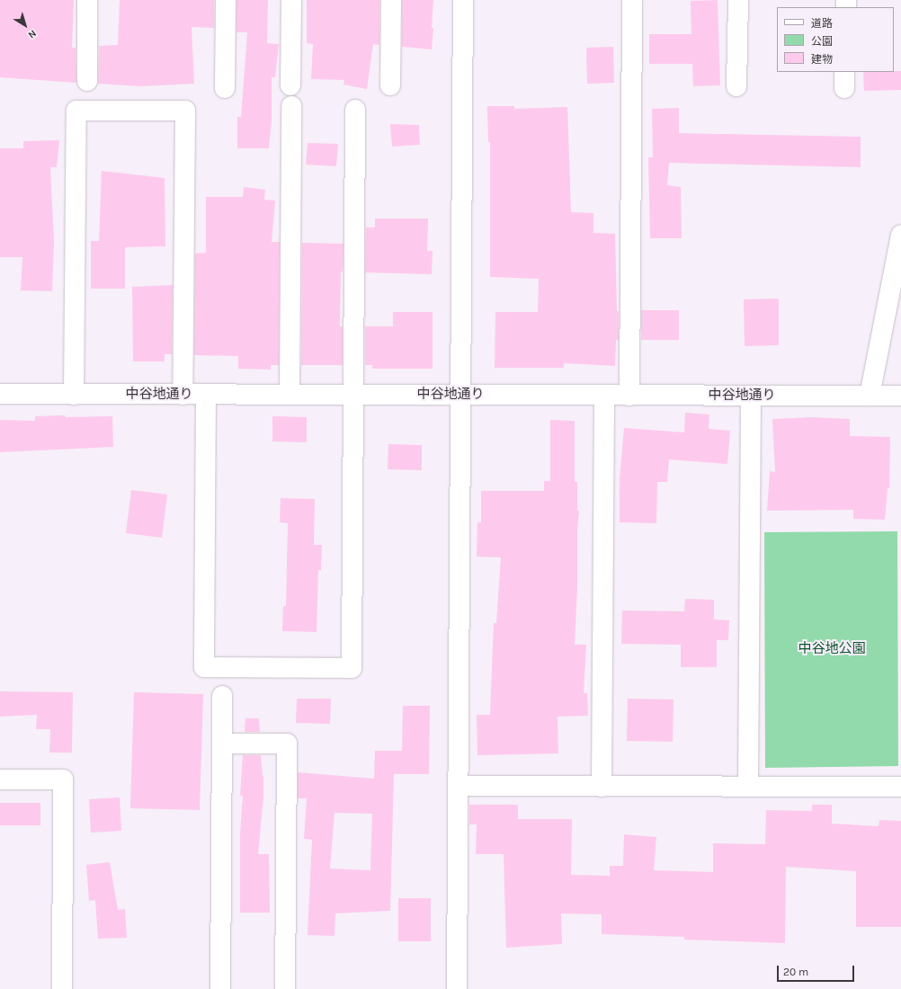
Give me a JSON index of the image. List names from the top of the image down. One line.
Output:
{"streets":{"street":["中谷地通り"]},"parks":["中谷地公園"],"legend":["道路","公園","建物"],"scale_bar":"20 m","north":"bottom right"}
